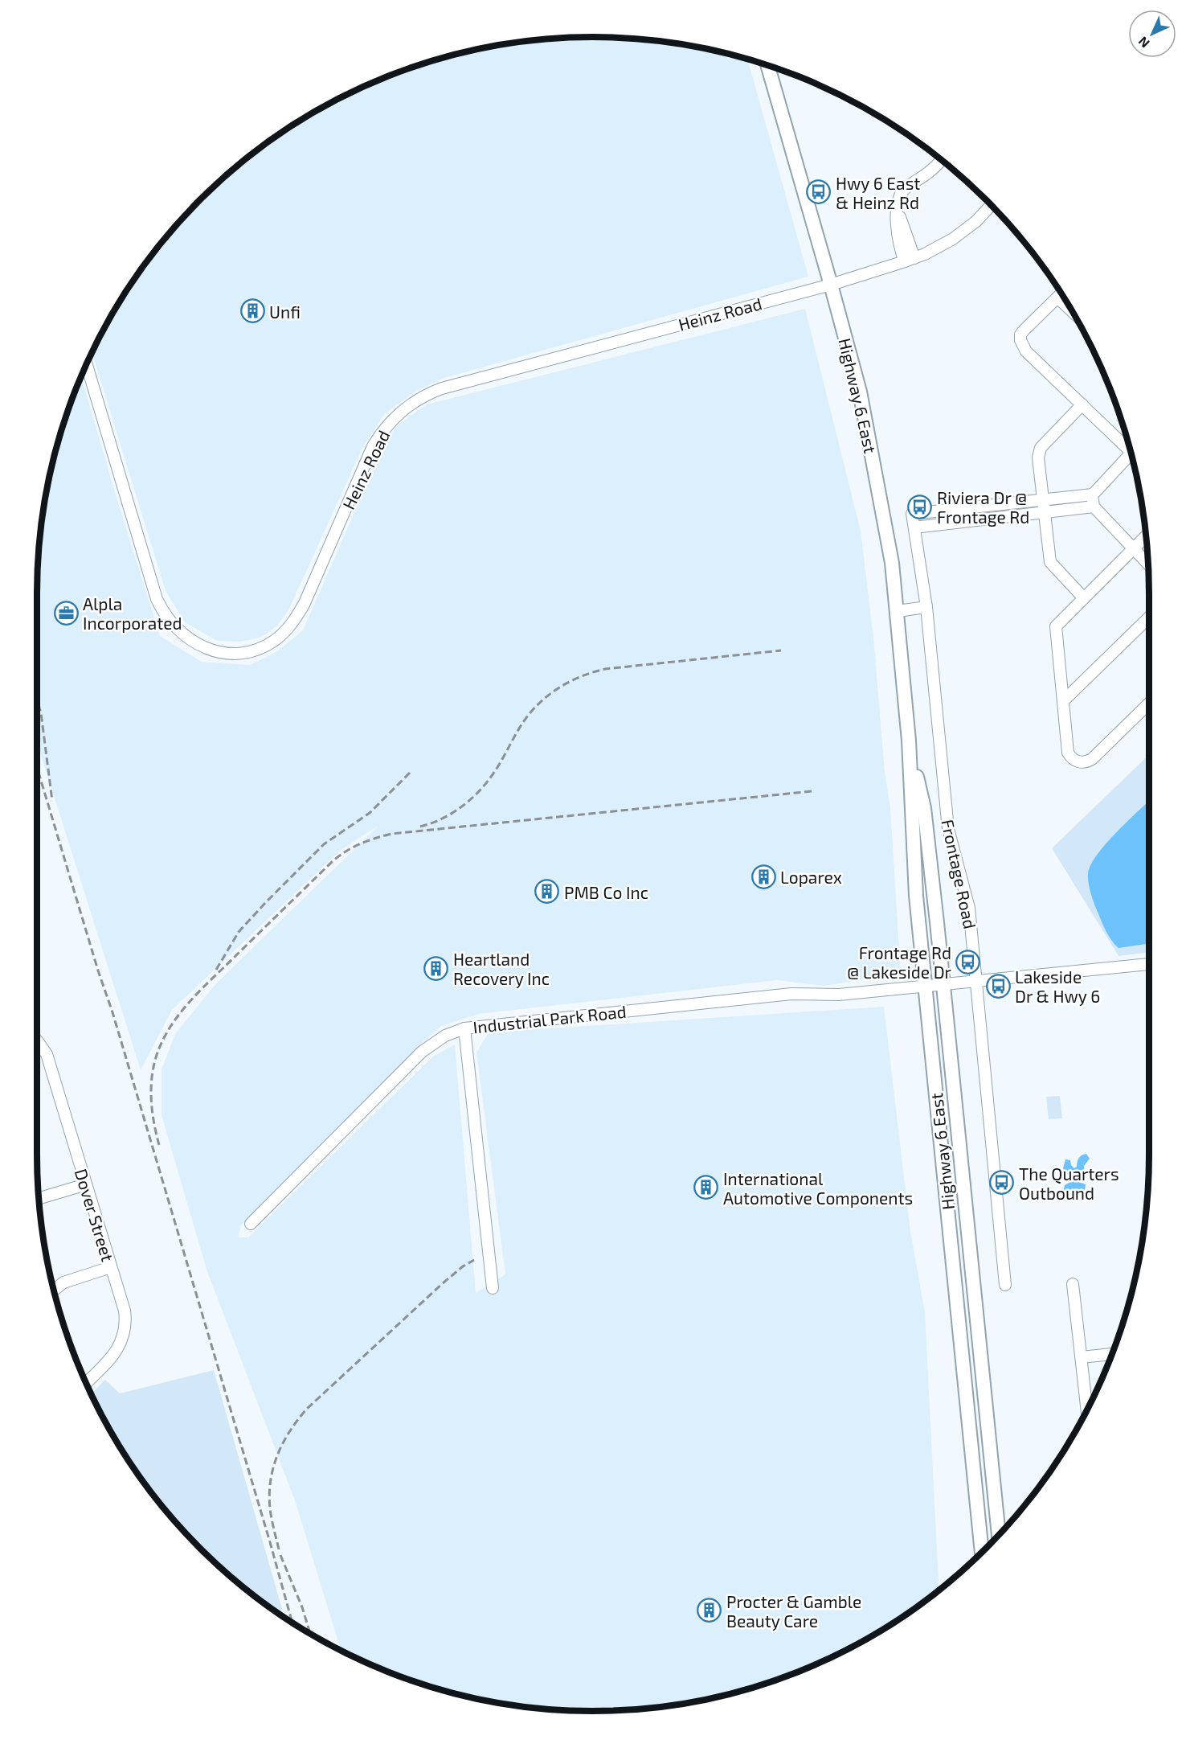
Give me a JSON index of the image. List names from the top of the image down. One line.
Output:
{"streets":{"main road":["Highway 6 East"],"street":["Heinz Road","Frontage Road","Industrial Park Road","Dover Street"]},"crossings":[["Heinz Road","Highway 6 East"],["Highway 6 East","Industrial Park Road"],["Frontage Road","Industrial Park Road"]],"places":{"bus stop":["Hwy 6 East & Heinz Rd","Riviera Dr @ Frontage Rd","Frontage Rd @ Lakeside Dr","Lakeside Dr & Hwy 6","The Quarters Outbound"],"building":["Unfi","Loparex","PMB Co Inc","Heartland Recovery Inc","International Automotive Components","Procter & Gamble Beauty Care"],"office":["Alpla Incorporated"]},"north":"bottom left"}
